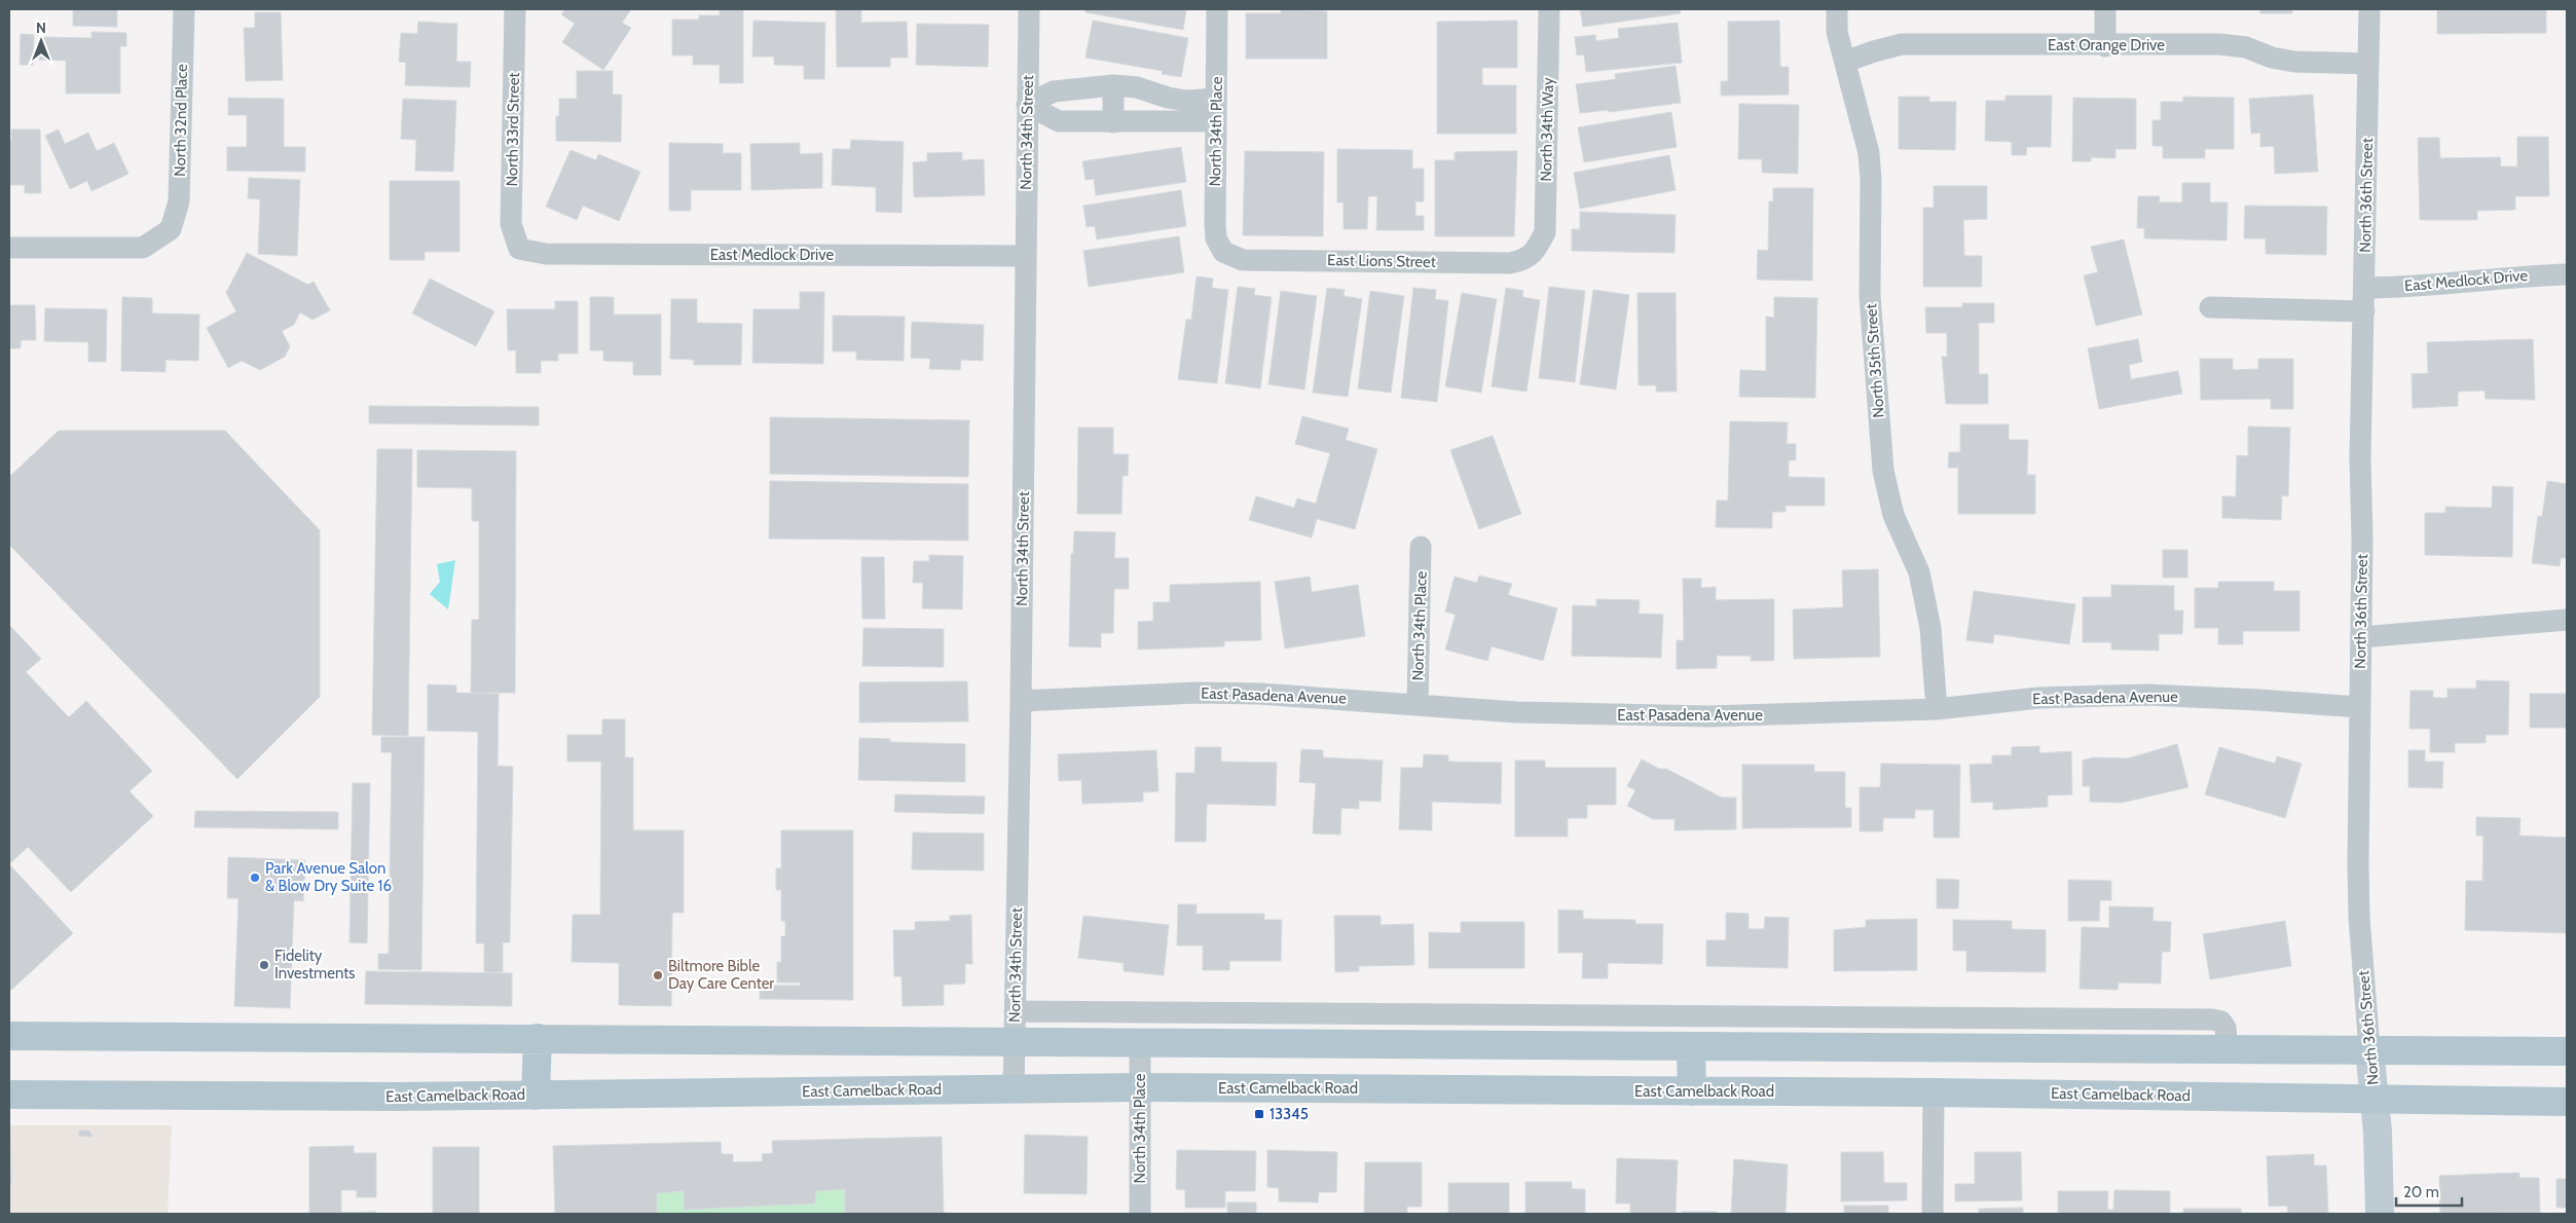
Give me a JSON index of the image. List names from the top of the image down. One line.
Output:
{"streets":{"main road":["North 36th Street","East Camelback Road"],"street":["East Orange Drive","North 32nd Place","North 33rd Street","North 34th Way","North 34th Place","North 34th Street","East Medlock Drive","East Lions Street","North 35th Street","East Pasadena Avenue"]},"crossings":[["East Orange Drive","North 36th Street"],["East Orange Drive","North 35th Street"],["North 33rd Street","East Medlock Drive"],["North 34th Way","East Lions Street"],["North 34th Place","East Lions Street"],["North 34th Place","East Pasadena Avenue"],["North 34th Place","East Camelback Road"],["North 34th Street","East Medlock Drive"],["North 34th Street","East Pasadena Avenue"],["North 34th Street","East Camelback Road"],["North 36th Street","East Medlock Drive"],["North 36th Street","East Pasadena Avenue"],["North 36th Street","East Camelback Road"],["North 35th Street","East Pasadena Avenue"]],"places":{"other":["Park Avenue Salon & Blow Dry Suite 16","Fidelity Investments","Biltmore Bible Day Care Center"],"transit":["13345"]},"scale_bar":"20 m","north":"top"}
